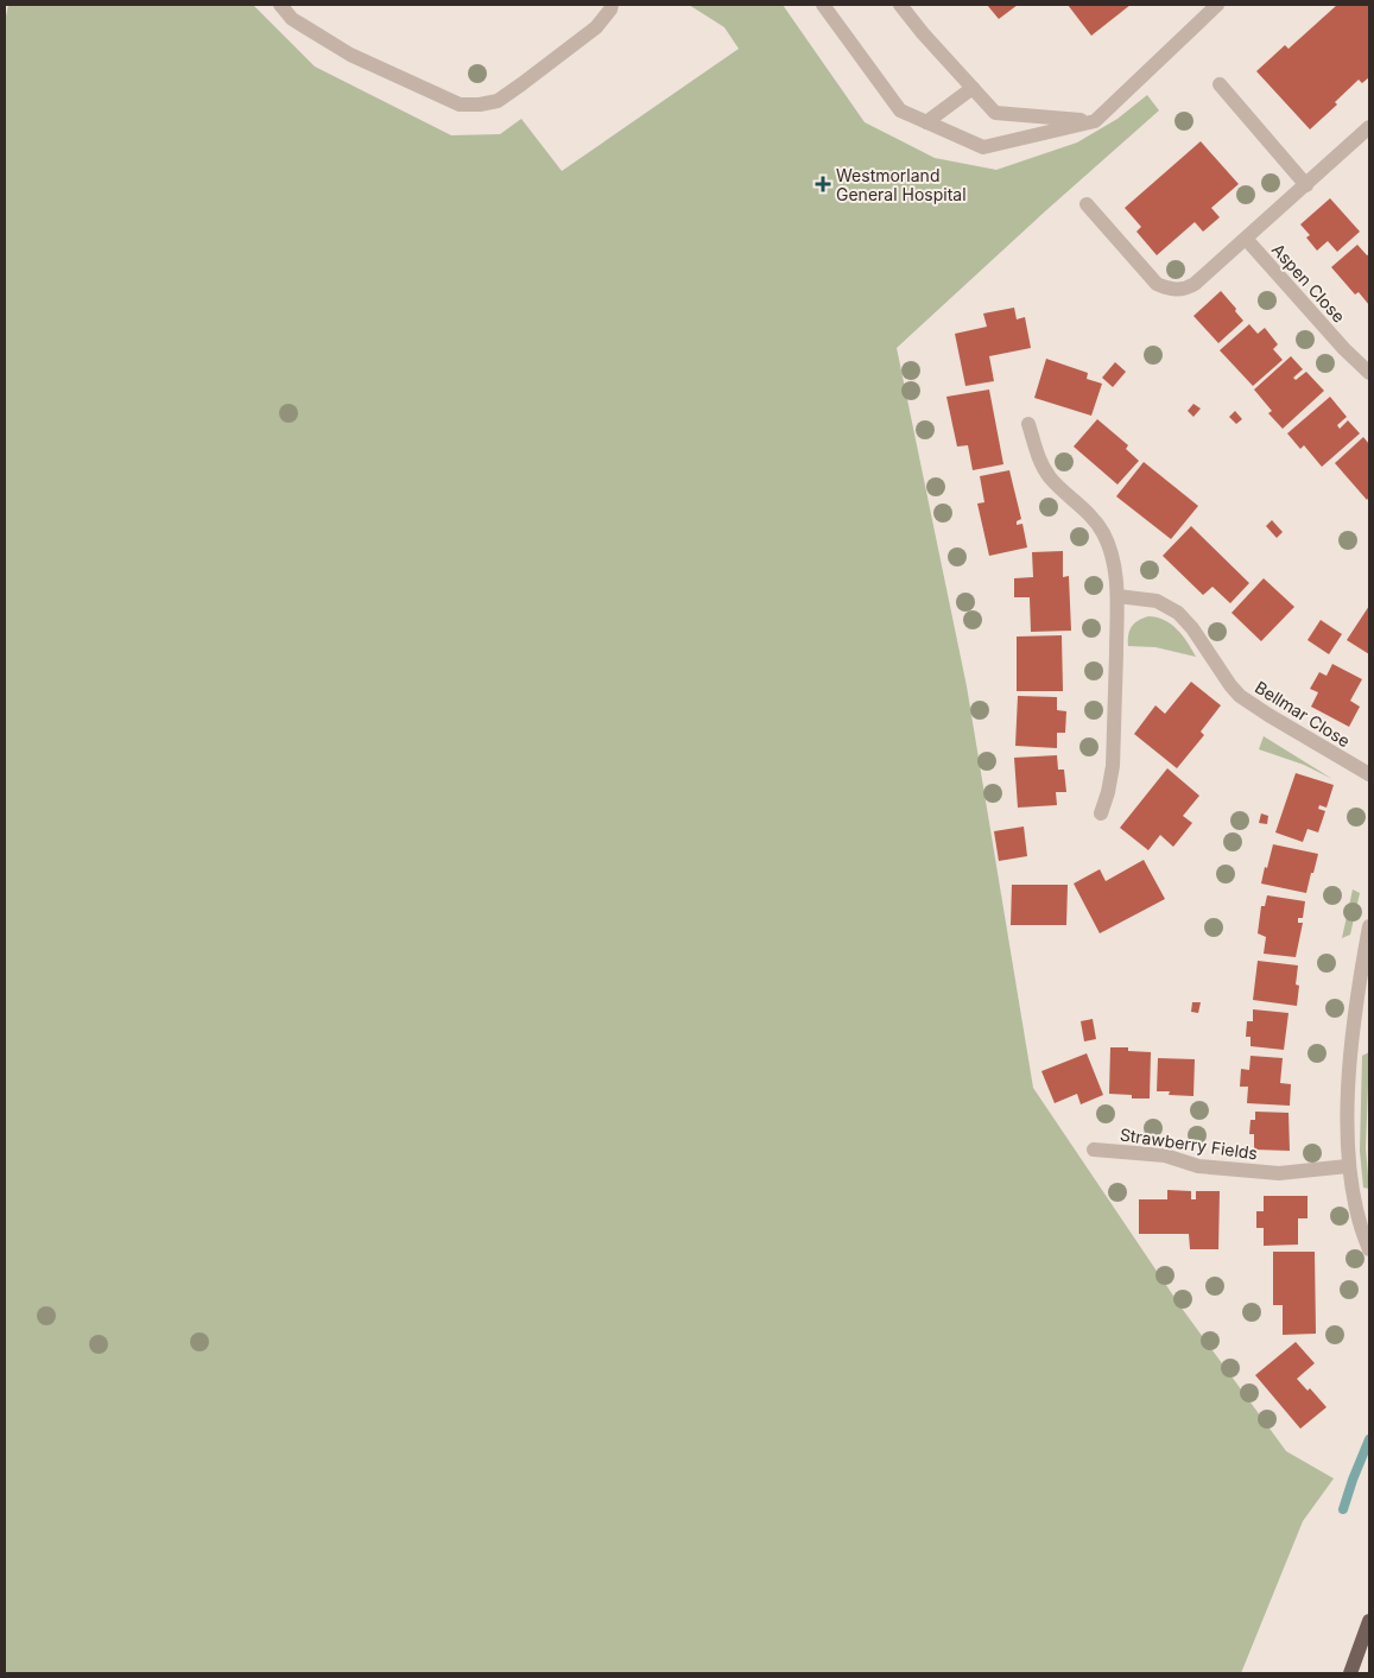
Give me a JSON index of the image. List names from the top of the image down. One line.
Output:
{"streets":{"street":["Aspen Close","Bellmar Close","Strawberry Fields"]},"places":{"health":["Westmorland General Hospital"]}}
